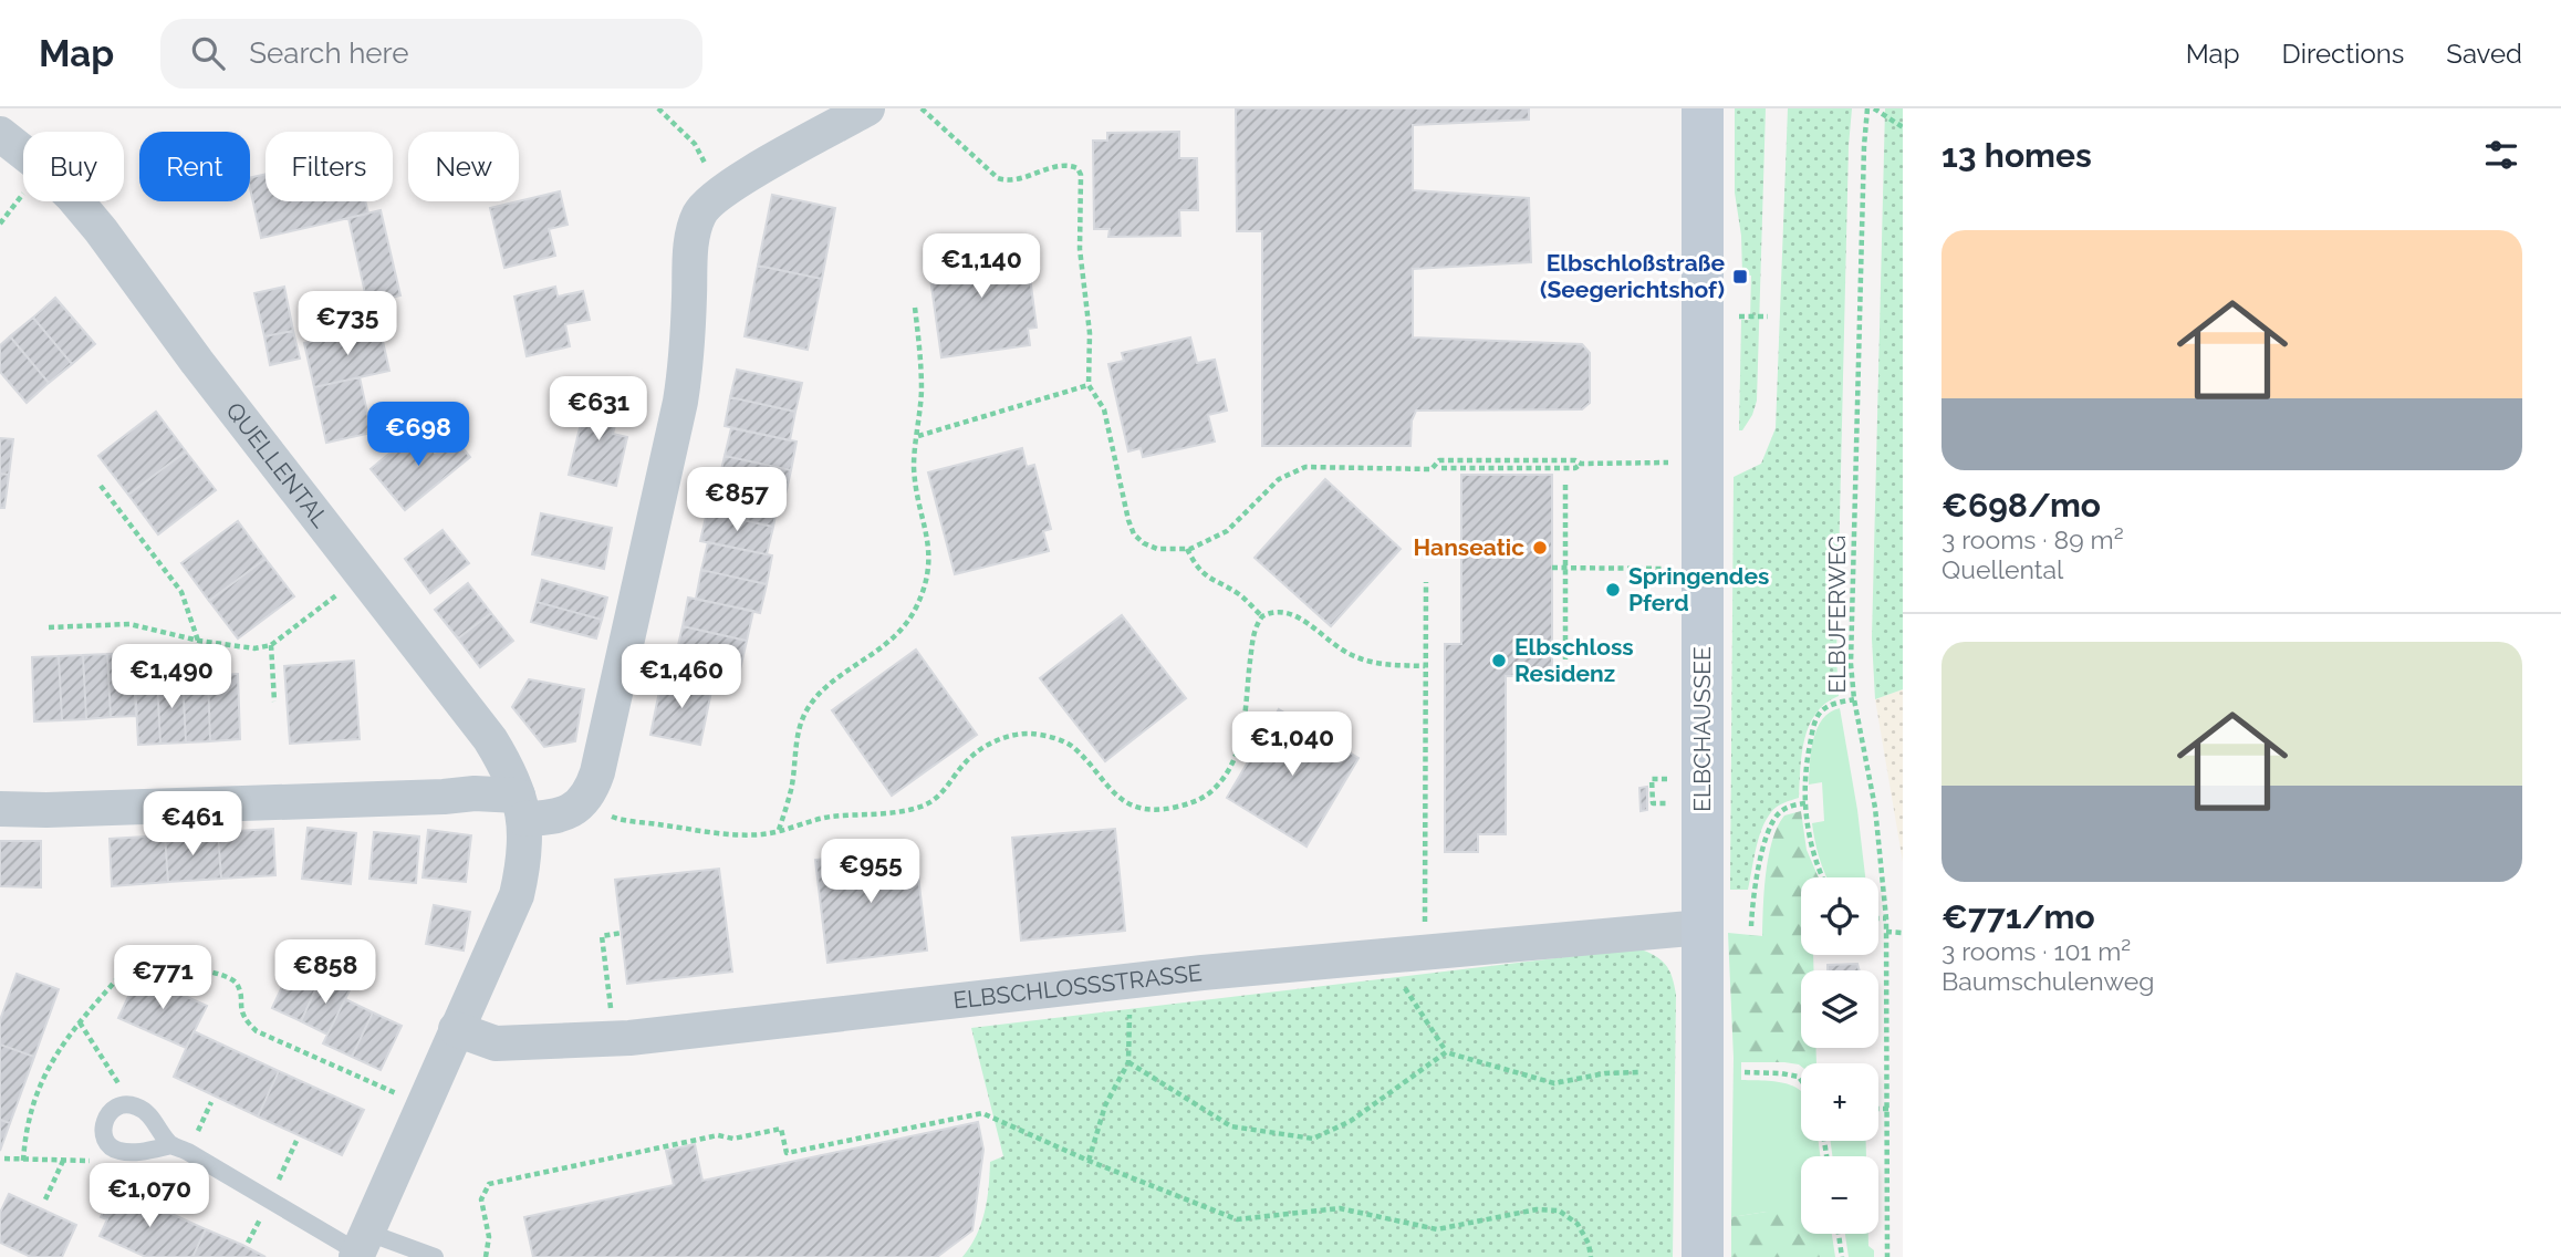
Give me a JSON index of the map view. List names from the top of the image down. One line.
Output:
{"streets":{"main road":["ELBCHAUSSEE"],"street":["QUELLENTAL","ELBSCHLOSSSTRASSE"],"path":["ELBUFERWEG"]},"crossings":[["ELBCHAUSSEE","ELBSCHLOSSSTRASSE"]],"places":{"transit":["Elbschloßstraße (Seegerichtshof)"],"other":["Hanseatic","Springendes Pferd","Elbschloss Residenz"]},"page":{"header":"Map","search":"Search here","nav":["Map","Directions","Saved"],"heading":"13 homes","chip":["Buy","Rent","Filters","New"],"list":[{"name":"€698/mo","note":"3 rooms · 89 m² · Quellental"},{"name":"€771/mo","note":"3 rooms · 101 m² · Baumschulenweg"}],"price":["€1,140","€735","€631","€698","€857","€1,490","€1,460","€1,040","€461","€955","€858","€771","€1,070"],"map_buttons":["+","−"]}}
